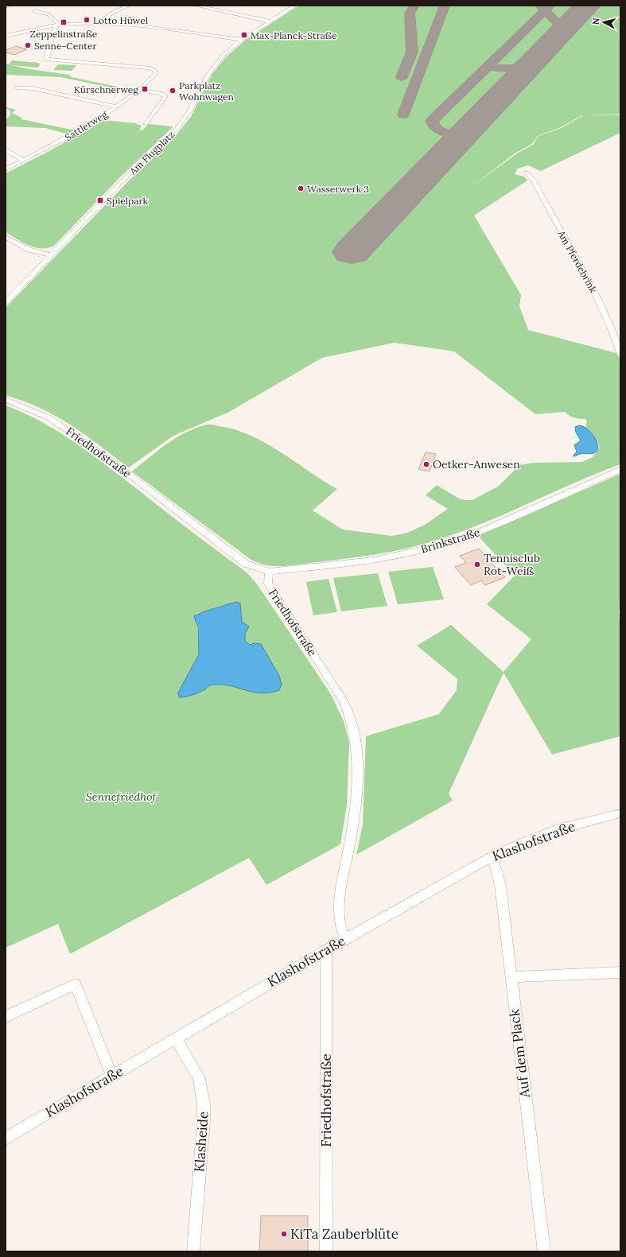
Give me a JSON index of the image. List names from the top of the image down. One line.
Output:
{"streets":{"street":["Sattlerweg","Am Flugplatz","Am Pferdebrink","Friedhofstraße","Brinkstraße","Klashofstraße","Auf dem Plack","Klasheide"]},"crossings":[["Friedhofstraße","Brinkstraße"],["Friedhofstraße","Klashofstraße"],["Klashofstraße","Auf dem Plack"],["Klashofstraße","Klasheide"]],"parks":["Sennefriedhof"],"places":{"other":["Lotto Hüwel","Senne-Center","Parkplatz Wohnwagen","Wasserwerk 3","Oetker-Anwesen","Tennisclub Rot-Weiß","KiTa Zauberblüte"],"transit":["Zeppelinstraße","Max-Planck-Straße","Kürschnerweg","Spielpark"]},"north":"left"}
